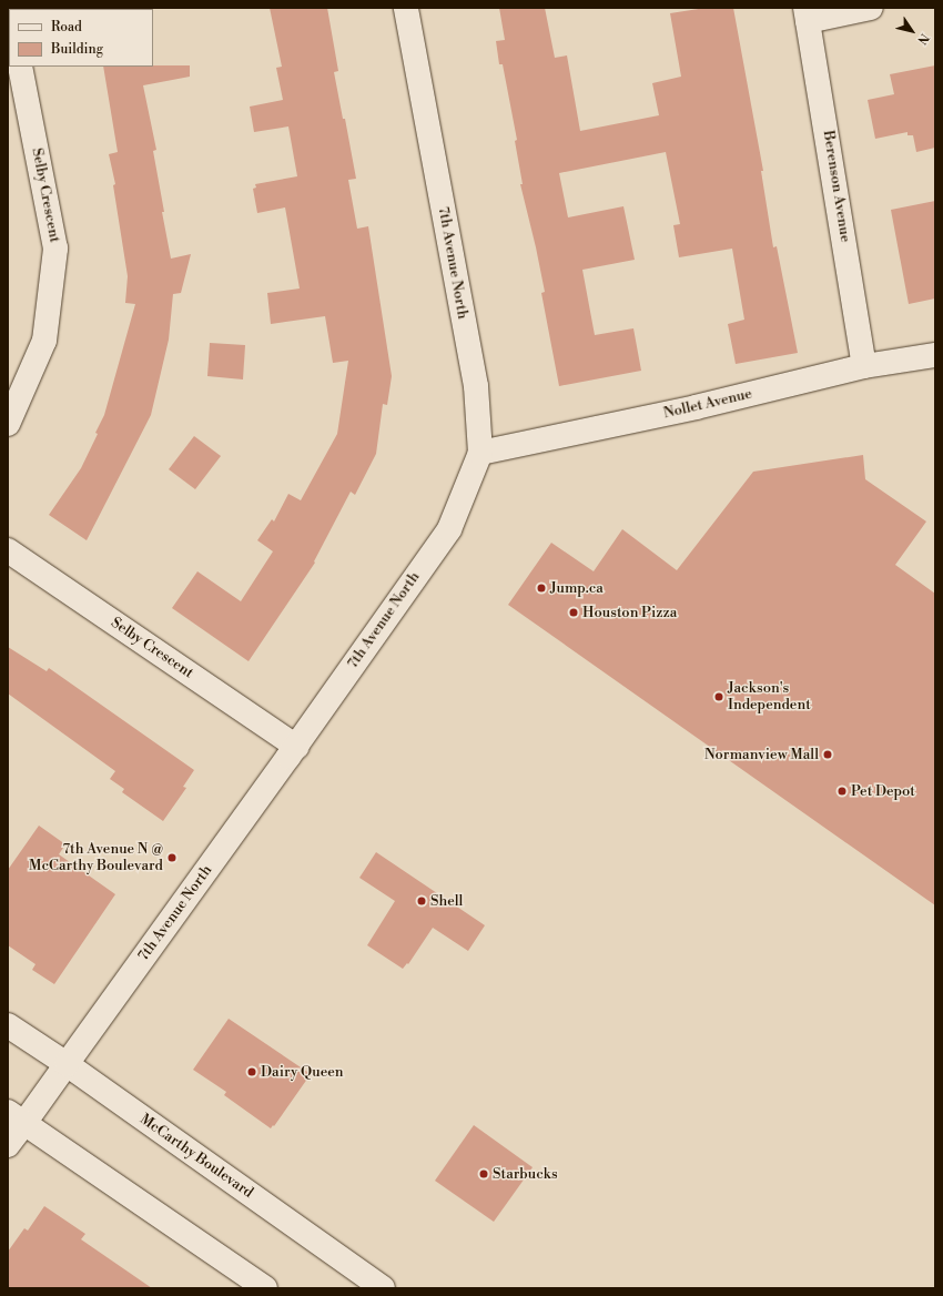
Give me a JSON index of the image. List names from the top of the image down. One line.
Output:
{"streets":{"street":["Berenson Avenue","Selby Crescent","7th Avenue North","Nollet Avenue","McCarthy Boulevard"]},"crossings":[["Berenson Avenue","Nollet Avenue"],["Selby Crescent","7th Avenue North"],["7th Avenue North","Nollet Avenue"],["7th Avenue North","McCarthy Boulevard"]],"places":["Jump.ca","Houston Pizza","Jackson's Independent","Normanview Mall","Pet Depot","7th Avenue N @ McCarthy Boulevard","Shell","Dairy Queen","Starbucks"],"legend":["Road","Building"],"north":"bottom right"}
